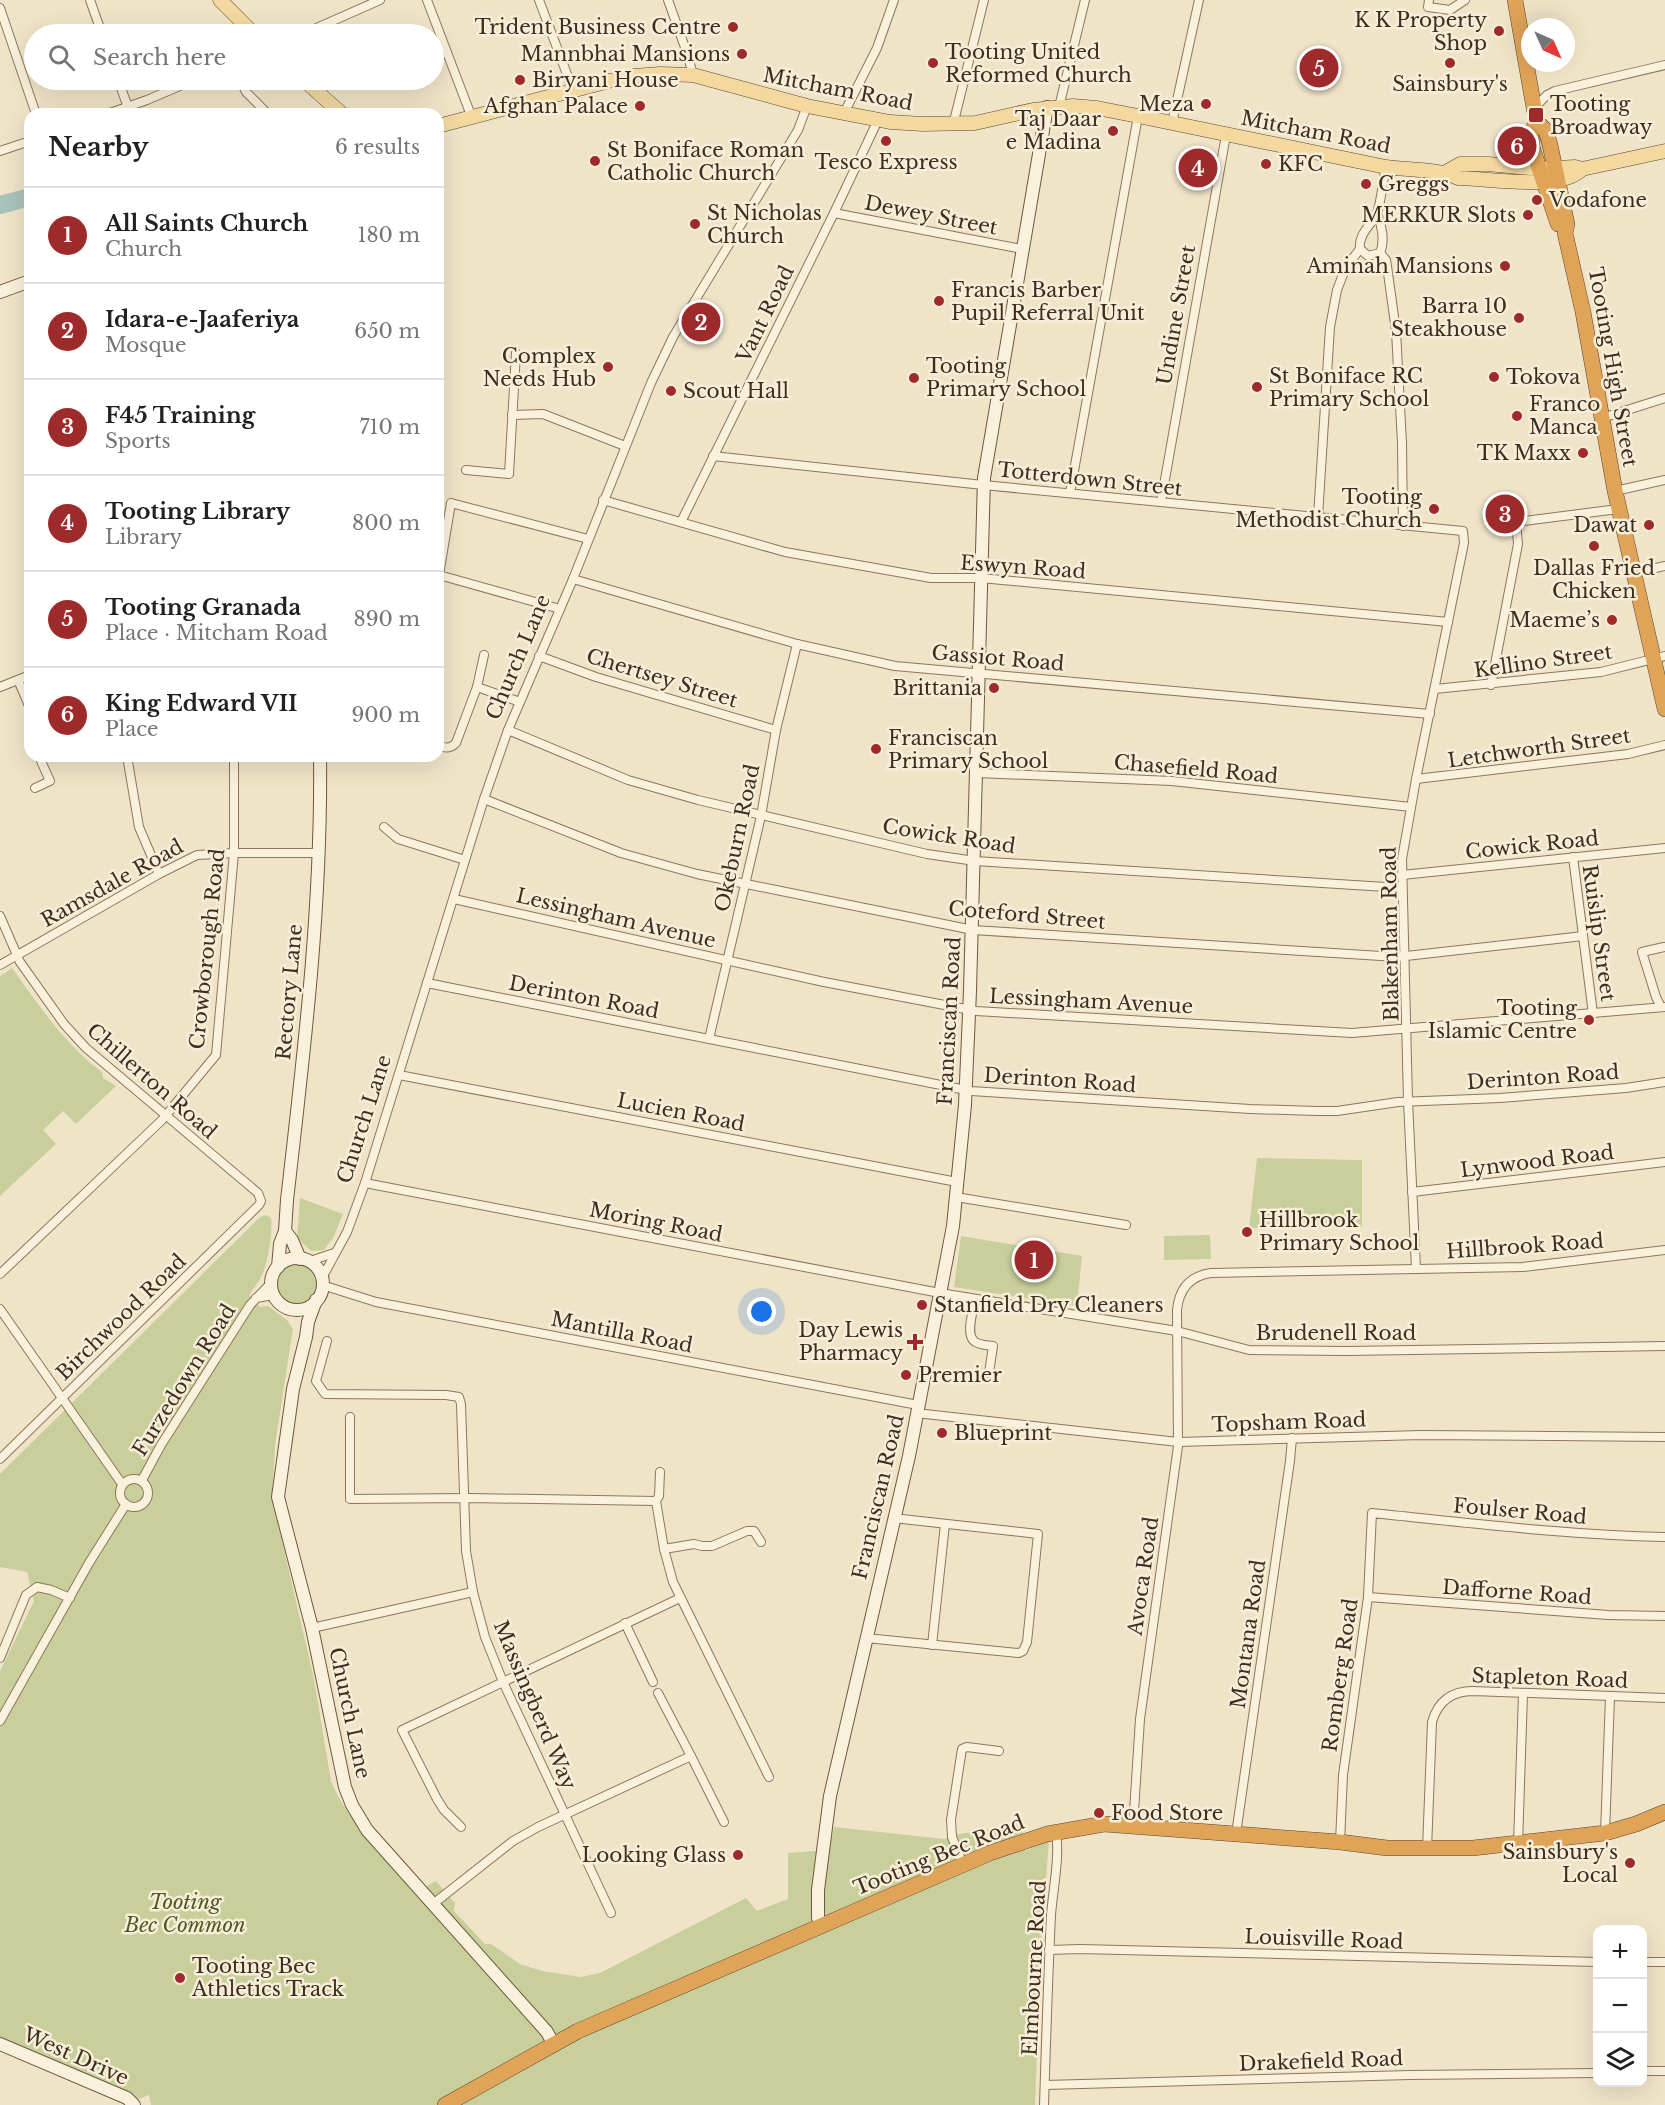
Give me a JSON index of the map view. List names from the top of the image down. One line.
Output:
{"streets":{"highway":["Tooting High Street","Tooting Bec Road"],"main road":["Mitcham Road"],"street":["Dewey Street","Vant Road","Undine Street","Totterdown Street","Eswyn Road","Church Lane","Gassiot Road","Kellino Street","Chertsey Street","Letchworth Street","Chasefield Road","Cowick Road","Okeburn Road","Ramsdale Road","Coteford Street","Lessingham Avenue","Ruislip Street","Blakenham Road","Crowborough Road","Rectory Lane","Derinton Road","Franciscan Road","Chillerton Road","Lucien Road","Lynwood Road","Moring Road","Hillbrook Road","Birchwood Road","Mantilla Road","Brudenell Road","Furzedown Road","Topsham Road","Foulser Road","Avoca Road","Dafforne Road","Montana Road","Romberg Road","Stapleton Road","Massingberd Way","Louisville Road","Elmbourne Road","West Drive","Drakefield Road"]},"crossings":[["Mitcham Road","Vant Road"],["Mitcham Road","Undine Street"],["Mitcham Road","Tooting High Street"],["Mitcham Road","Church Lane"],["Mitcham Road","Franciscan Road"],["Dewey Street","Vant Road"],["Dewey Street","Franciscan Road"],["Vant Road","Totterdown Street"],["Vant Road","Eswyn Road"],["Undine Street","Totterdown Street"],["Tooting High Street","Kellino Street"],["Totterdown Street","Blakenham Road"],["Totterdown Street","Franciscan Road"],["Eswyn Road","Church Lane"],["Eswyn Road","Blakenham Road"],["Eswyn Road","Franciscan Road"],["Church Lane","Gassiot Road"],["Church Lane","Chertsey Street"],["Church Lane","Cowick Road"],["Church Lane","Coteford Street"],["Church Lane","Lessingham Avenue"],["Church Lane","Rectory Lane"],["Church Lane","Derinton Road"],["Church Lane","Lucien Road"],["Church Lane","Moring Road"],["Church Lane","Mantilla Road"],["Church Lane","Furzedown Road"],["Church Lane","Massingberd Way"],["Church Lane","Tooting Bec Road"],["Gassiot Road","Okeburn Road"],["Gassiot Road","Blakenham Road"],["Gassiot Road","Franciscan Road"],["Kellino Street","Blakenham Road"],["Chertsey Street","Okeburn Road"],["Letchworth Street","Blakenham Road"],["Chasefield Road","Blakenham Road"],["Chasefield Road","Franciscan Road"],["Cowick Road","Okeburn Road"],["Cowick Road","Ruislip Street"],["Cowick Road","Blakenham Road"],["Cowick Road","Franciscan Road"],["Okeburn Road","Coteford Street"],["Okeburn Road","Lessingham Avenue"],["Okeburn Road","Derinton Road"],["Ramsdale Road","Crowborough Road"],["Ramsdale Road","Rectory Lane"],["Ramsdale Road","Chillerton Road"],["Coteford Street","Ruislip Street"],["Coteford Street","Blakenham Road"],["Coteford Street","Franciscan Road"],["Lessingham Avenue","Ruislip Street"],["Lessingham Avenue","Blakenham Road"],["Lessingham Avenue","Franciscan Road"],["Blakenham Road","Derinton Road"],["Blakenham Road","Lynwood Road"],["Blakenham Road","Hillbrook Road"],["Crowborough Road","Chillerton Road"],["Rectory Lane","Mantilla Road"],["Rectory Lane","Furzedown Road"],["Derinton Road","Franciscan Road"],["Franciscan Road","Lucien Road"],["Franciscan Road","Moring Road"],["Franciscan Road","Mantilla Road"],["Franciscan Road","Brudenell Road"],["Franciscan Road","Topsham Road"],["Franciscan Road","Tooting Bec Road"],["Chillerton Road","Birchwood Road"],["Moring Road","Brudenell Road"],["Hillbrook Road","Brudenell Road"],["Hillbrook Road","Avoca Road"],["Mantilla Road","Furzedown Road"],["Mantilla Road","Topsham Road"],["Brudenell Road","Avoca Road"],["Topsham Road","Avoca Road"],["Topsham Road","Montana Road"],["Foulser Road","Romberg Road"],["Avoca Road","Tooting Bec Road"],["Dafforne Road","Romberg Road"],["Montana Road","Tooting Bec Road"],["Romberg Road","Tooting Bec Road"],["Stapleton Road","Tooting Bec Road"],["Tooting Bec Road","Elmbourne Road"],["Louisville Road","Elmbourne Road"],["Elmbourne Road","Drakefield Road"]],"parks":["Tooting Bec Common"],"places":{"other":["Trident Business Centre","K K Property Shop","Mannbhai Mansions","Tooting United Reformed Church","Sainsbury's","Biryani House","Meza","Afghan Palace","Taj Daar e Madina","Tesco Express","St Boniface Roman Catholic Church","KFC","Greggs","Vodafone","MERKUR Slots","St Nicholas Church","Aminah Mansions","Francis Barber Pupil Referral Unit","Barra 10 Steakhouse","Complex Needs Hub","Tokova","Tooting Primary School","St Boniface RC Primary School","Scout Hall","Franco Manca","TK Maxx","Tooting Methodist Church","Dawat","Dallas Fried Chicken","Maeme’s","Brittania","Franciscan Primary School","Tooting Islamic Centre","Hillbrook Primary School","Stanfield Dry Cleaners","Premier","Blueprint","Food Store","Looking Glass","Sainsbury's Local","Tooting Bec Athletics Track"],"transit":["Tooting Broadway"],"health":["Day Lewis Pharmacy"]},"north":"bottom right","page":{"search":"Search here","pins":["5","6","4","2","3","1"],"heading":["Nearby","6 results"],"list":[{"mark":"1","name":"All Saints Church","note":"Church","value":"180 m"},{"mark":"2","name":"Idara-e-Jaaferiya","note":"Mosque","value":"650 m"},{"mark":"3","name":"F45 Training","note":"Sports","value":"710 m"},{"mark":"4","name":"Tooting Library","note":"Library","value":"800 m"},{"mark":"5","name":"Tooting Granada","note":"Place · Mitcham Road","value":"890 m"},{"mark":"6","name":"King Edward VII","note":"Place","value":"900 m"}],"map_buttons":["+","−"]}}
